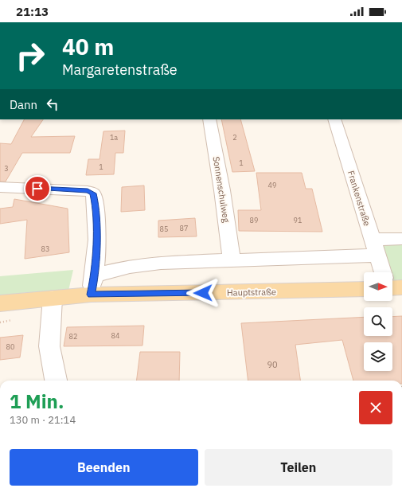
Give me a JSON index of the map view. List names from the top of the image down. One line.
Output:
{"streets":{"main road":["Hauptstraße"],"street":["Sonnenschulweg","Frankenstraße"]},"house_numbers":["1a","2","1","1","3","49","89","91","87","85","83","84","82","80","90"],"north":"right","page":{"status":"21:13","turn":["40 m","Margaretenstraße"],"then":"Dann","heading":["1 Min.","130 m · 21:14"],"buttons":["Beenden","Teilen"]}}
